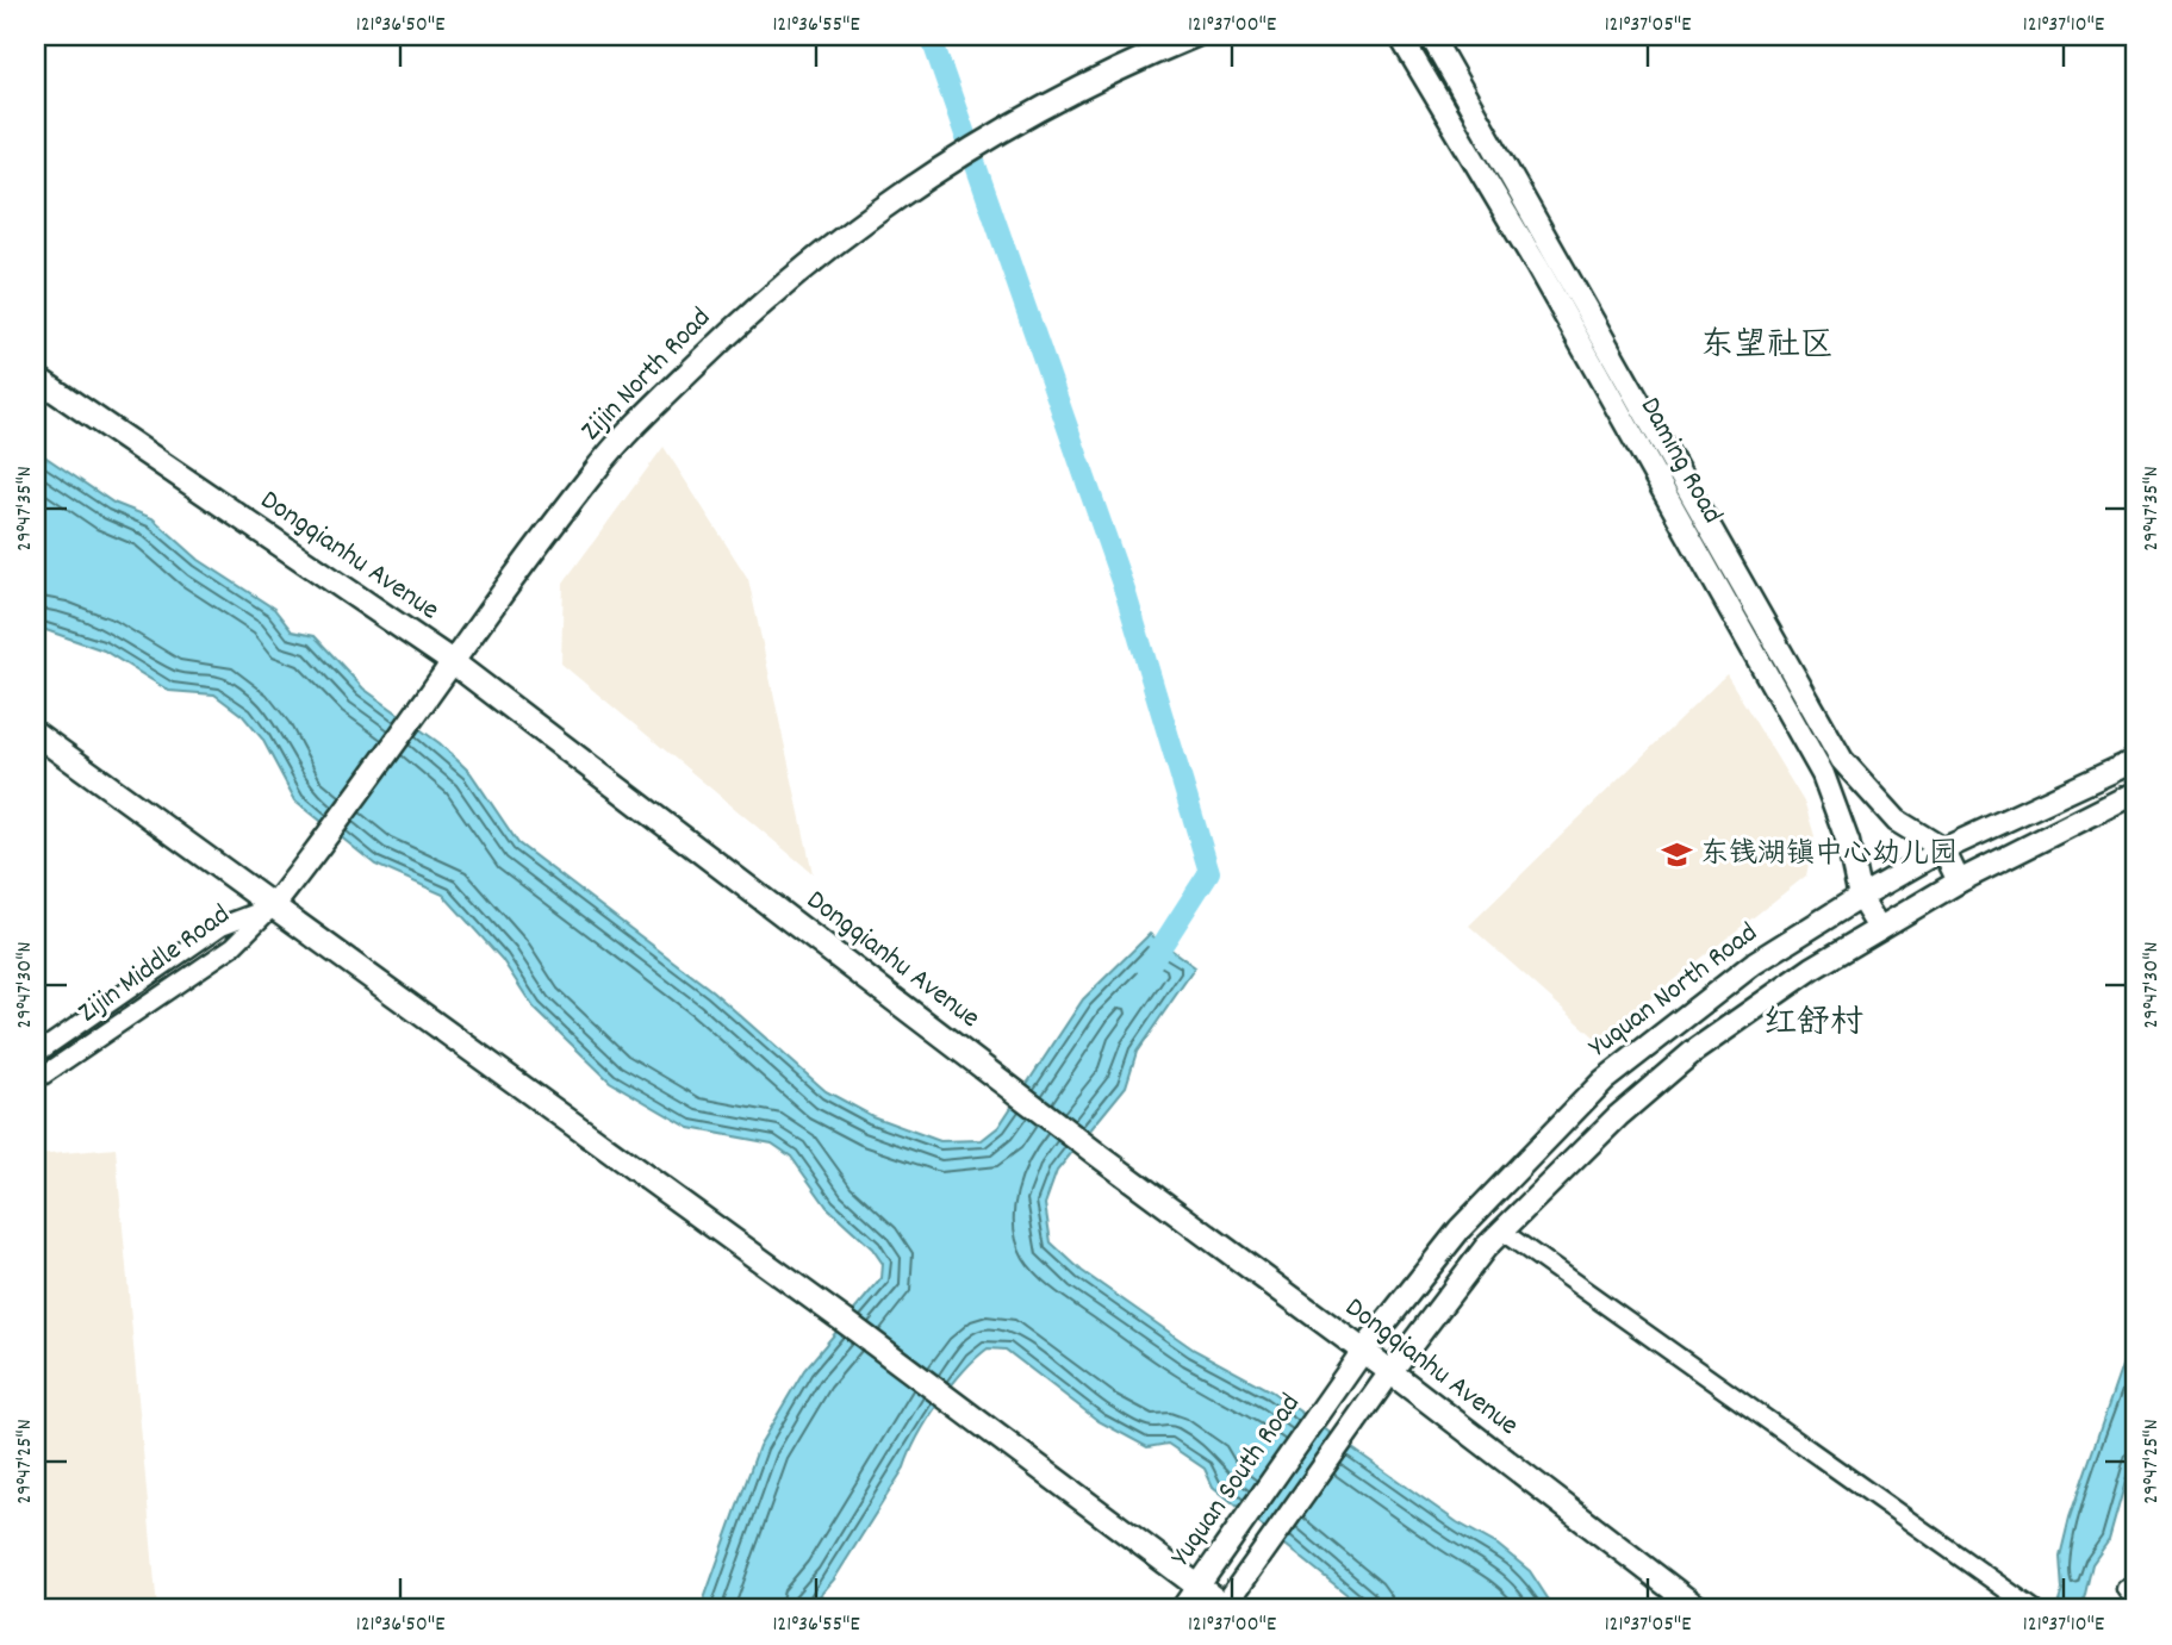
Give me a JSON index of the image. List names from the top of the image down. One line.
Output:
{"streets":{"main road":["Dongqianhu Avenue"],"street":["Zijin North Road","Daming Road","Zijin Middle Road","Yuquan North Road","Yuquan South Road"]},"crossings":[["Zijin North Road","Dongqianhu Avenue"],["Zijin North Road","Zijin Middle Road"],["Daming Road","Yuquan North Road"],["Dongqianhu Avenue","Yuquan North Road"],["Yuquan North Road","Yuquan South Road"]],"districts":["东望社区","红舒村"],"places":{"school or university":["东钱湖镇中心幼儿园"]},"coordinates":["121°36'50\"E","121°36'55\"E","121°37'00\"E","121°37'05\"E","121°37'10\"E","29°47'35\"N","29°47'30\"N","29°47'25\"N"]}
